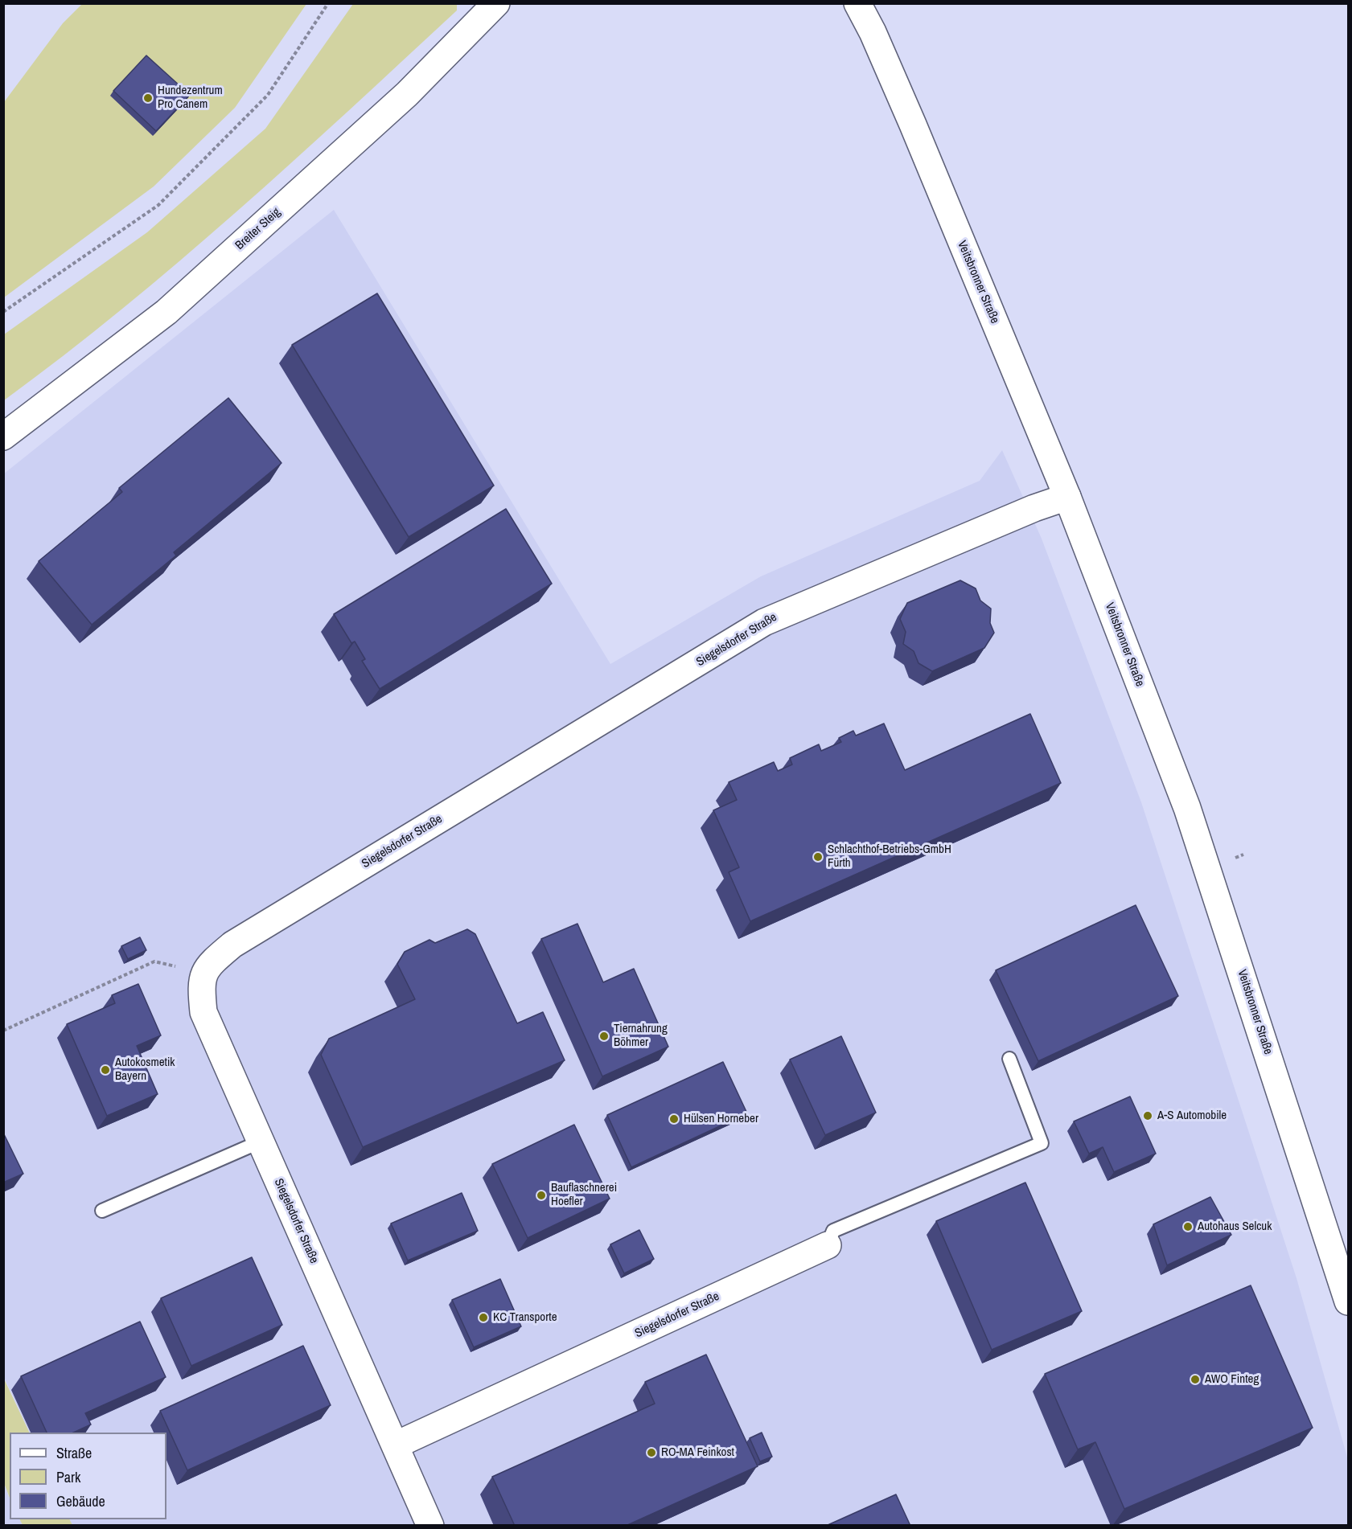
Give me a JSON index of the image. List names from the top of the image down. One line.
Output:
{"streets":{"street":["Breiter Steig","Veitsbronner Straße","Siegelsdorfer Straße"]},"crossings":[["Veitsbronner Straße","Siegelsdorfer Straße"]],"places":["Hundezentrum Pro Canem","Schlachthof-Betriebs-GmbH Fürth","Tiernahrung Böhmer","Autokosmetik Bayern","A-S Automobile","Hülsen Horneber","Bauflaschnerei Hoefler","Autohaus Selcuk","KC Transporte","AWO Finteg","RO-MA Feinkost"],"legend":["Straße","Park","Gebäude"]}
